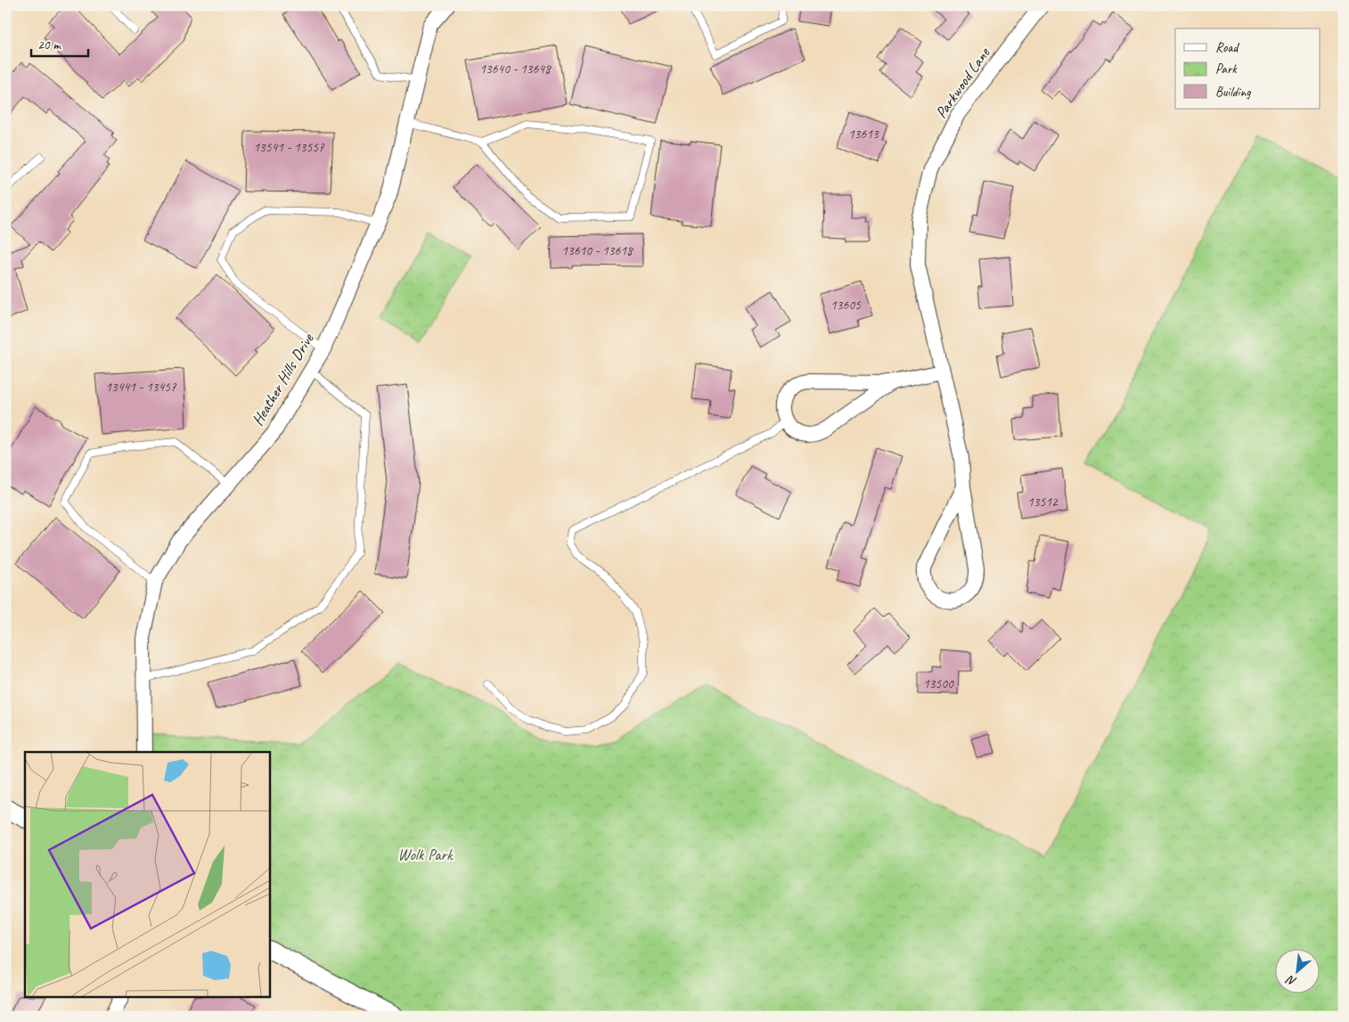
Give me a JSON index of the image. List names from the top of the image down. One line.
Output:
{"streets":{"street":["Parkwood Lane","Heather Hills Drive"]},"parks":["Wolk Park"],"house_numbers":["13640 - 13648","13613","13541 - 13557","13610 - 13618","13605","13441 - 13457","13512","13500"],"legend":["Road","Park","Building"],"scale_bar":"20 m","north":"bottom left"}
